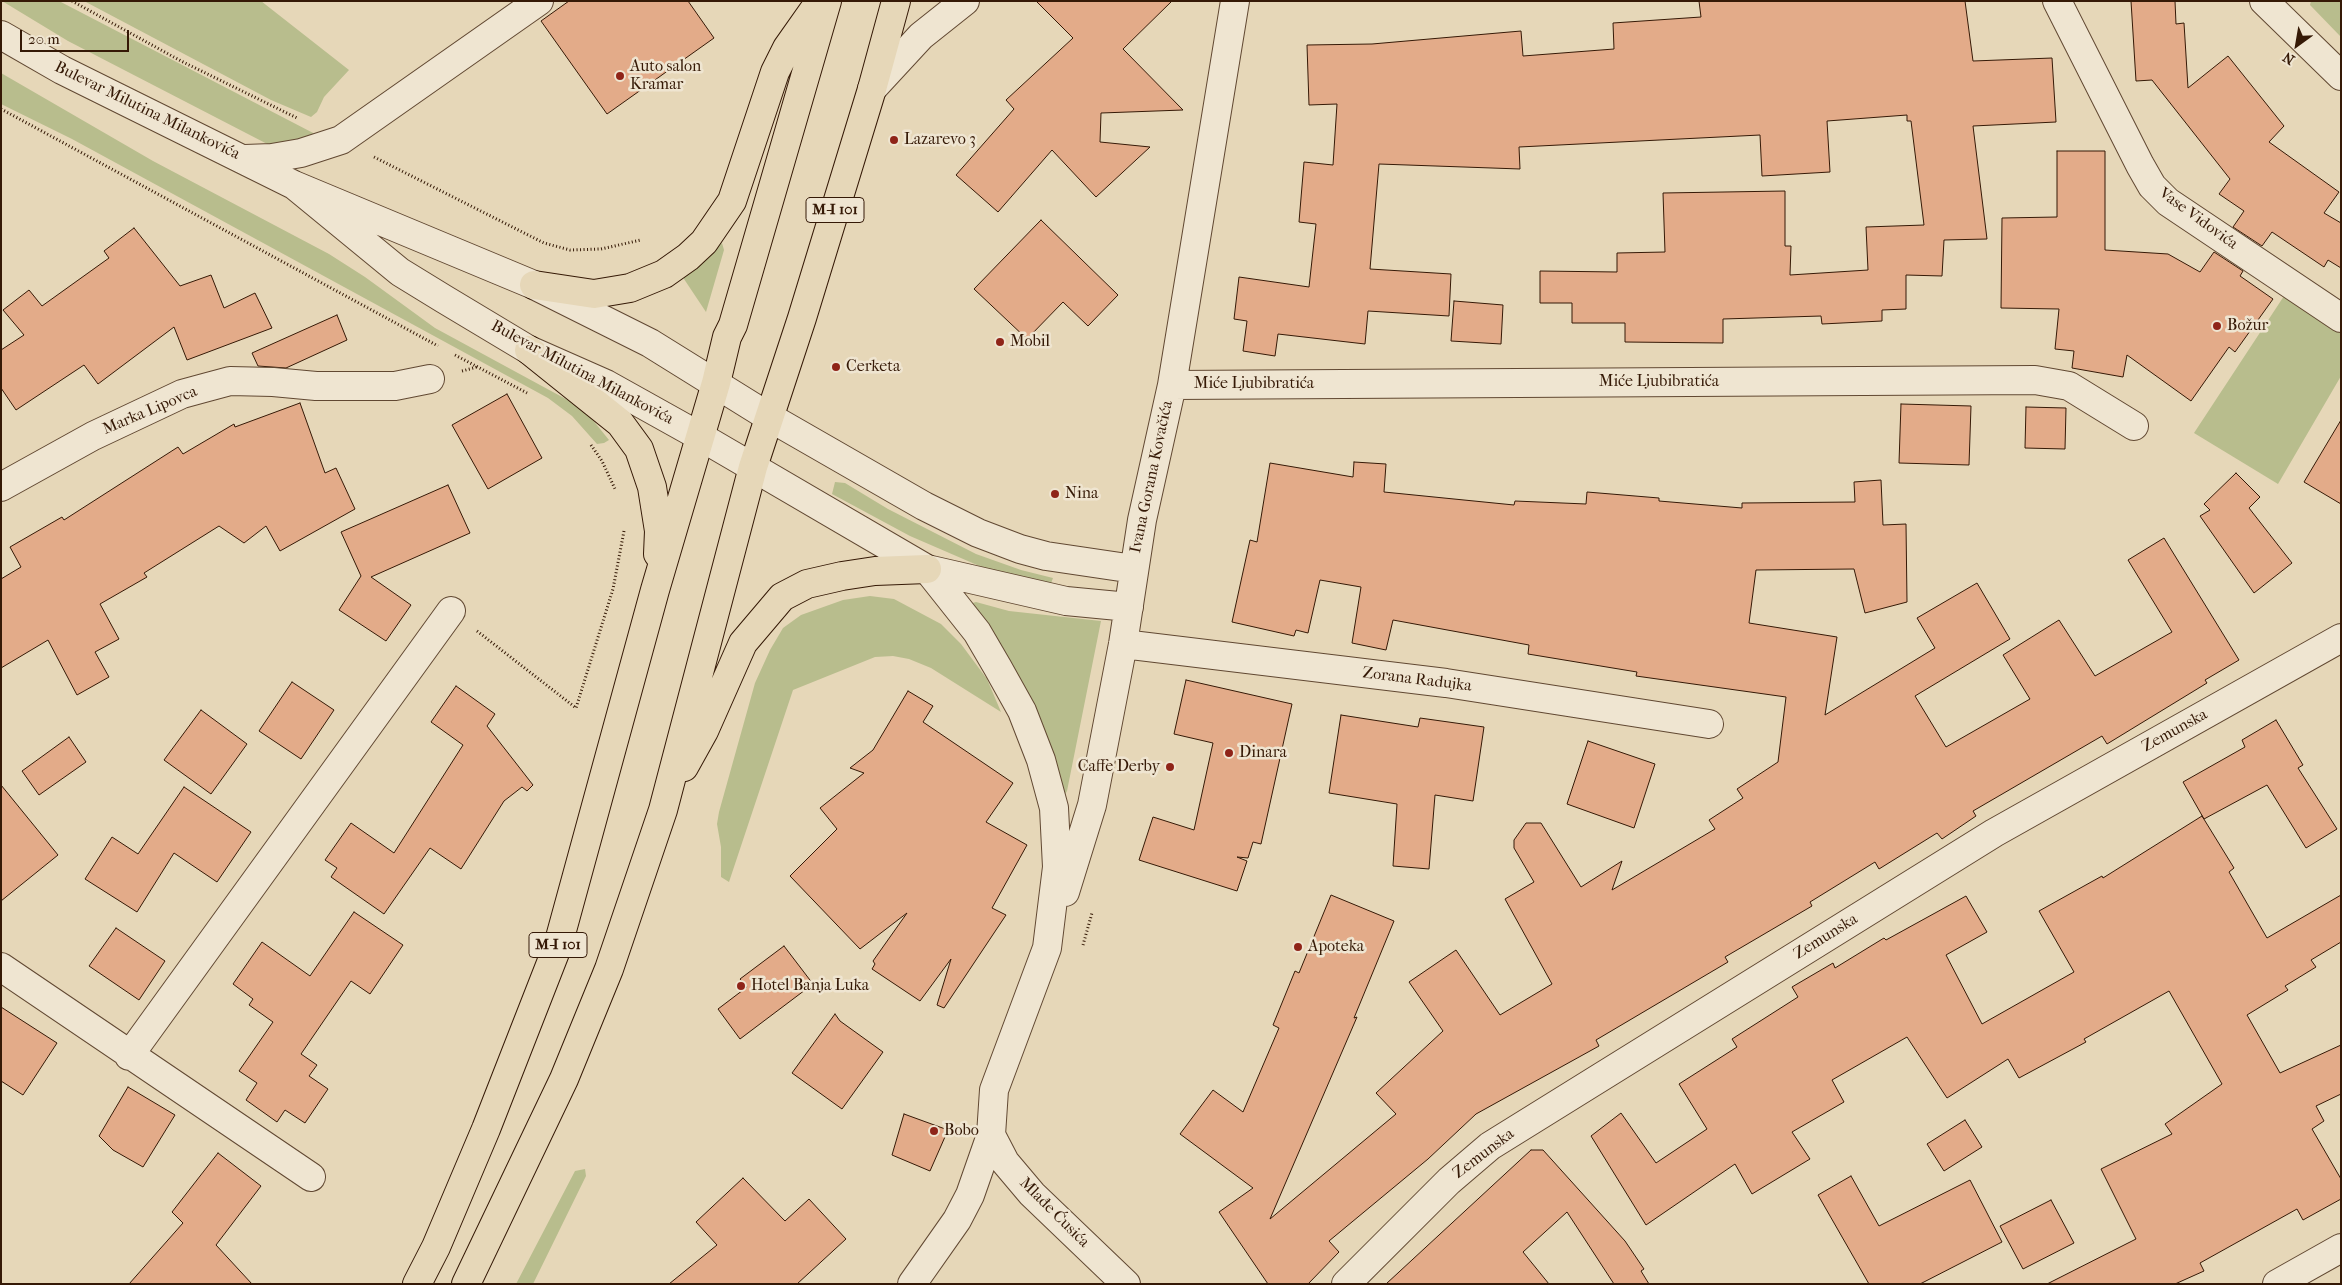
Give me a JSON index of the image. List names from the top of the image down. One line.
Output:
{"streets":{"main road":["M-I 101"],"street":["Bulevar Milutina Milankovića","Vase Vidovića","Miće Ljubibratića","Marka Lipovca","Ivana Gorana Kovačića","Zorana Radujka","Zemunska","Mlađe Ćusića"]},"crossings":[["Bulevar Milutina Milankovića","M-I 101"],["Bulevar Milutina Milankovića","Ivana Gorana Kovačića"],["Miće Ljubibratića","Ivana Gorana Kovačića"],["Ivana Gorana Kovačića","Zorana Radujka"]],"places":["Auto salon Kramar","Lazarevo 3","Božur","Mobil","Cerketa","Nina","Dinara","Caffe Derby","Apoteka","Hotel Banja Luka","Bobo"],"scale_bar":"20 m","north":"bottom left"}
